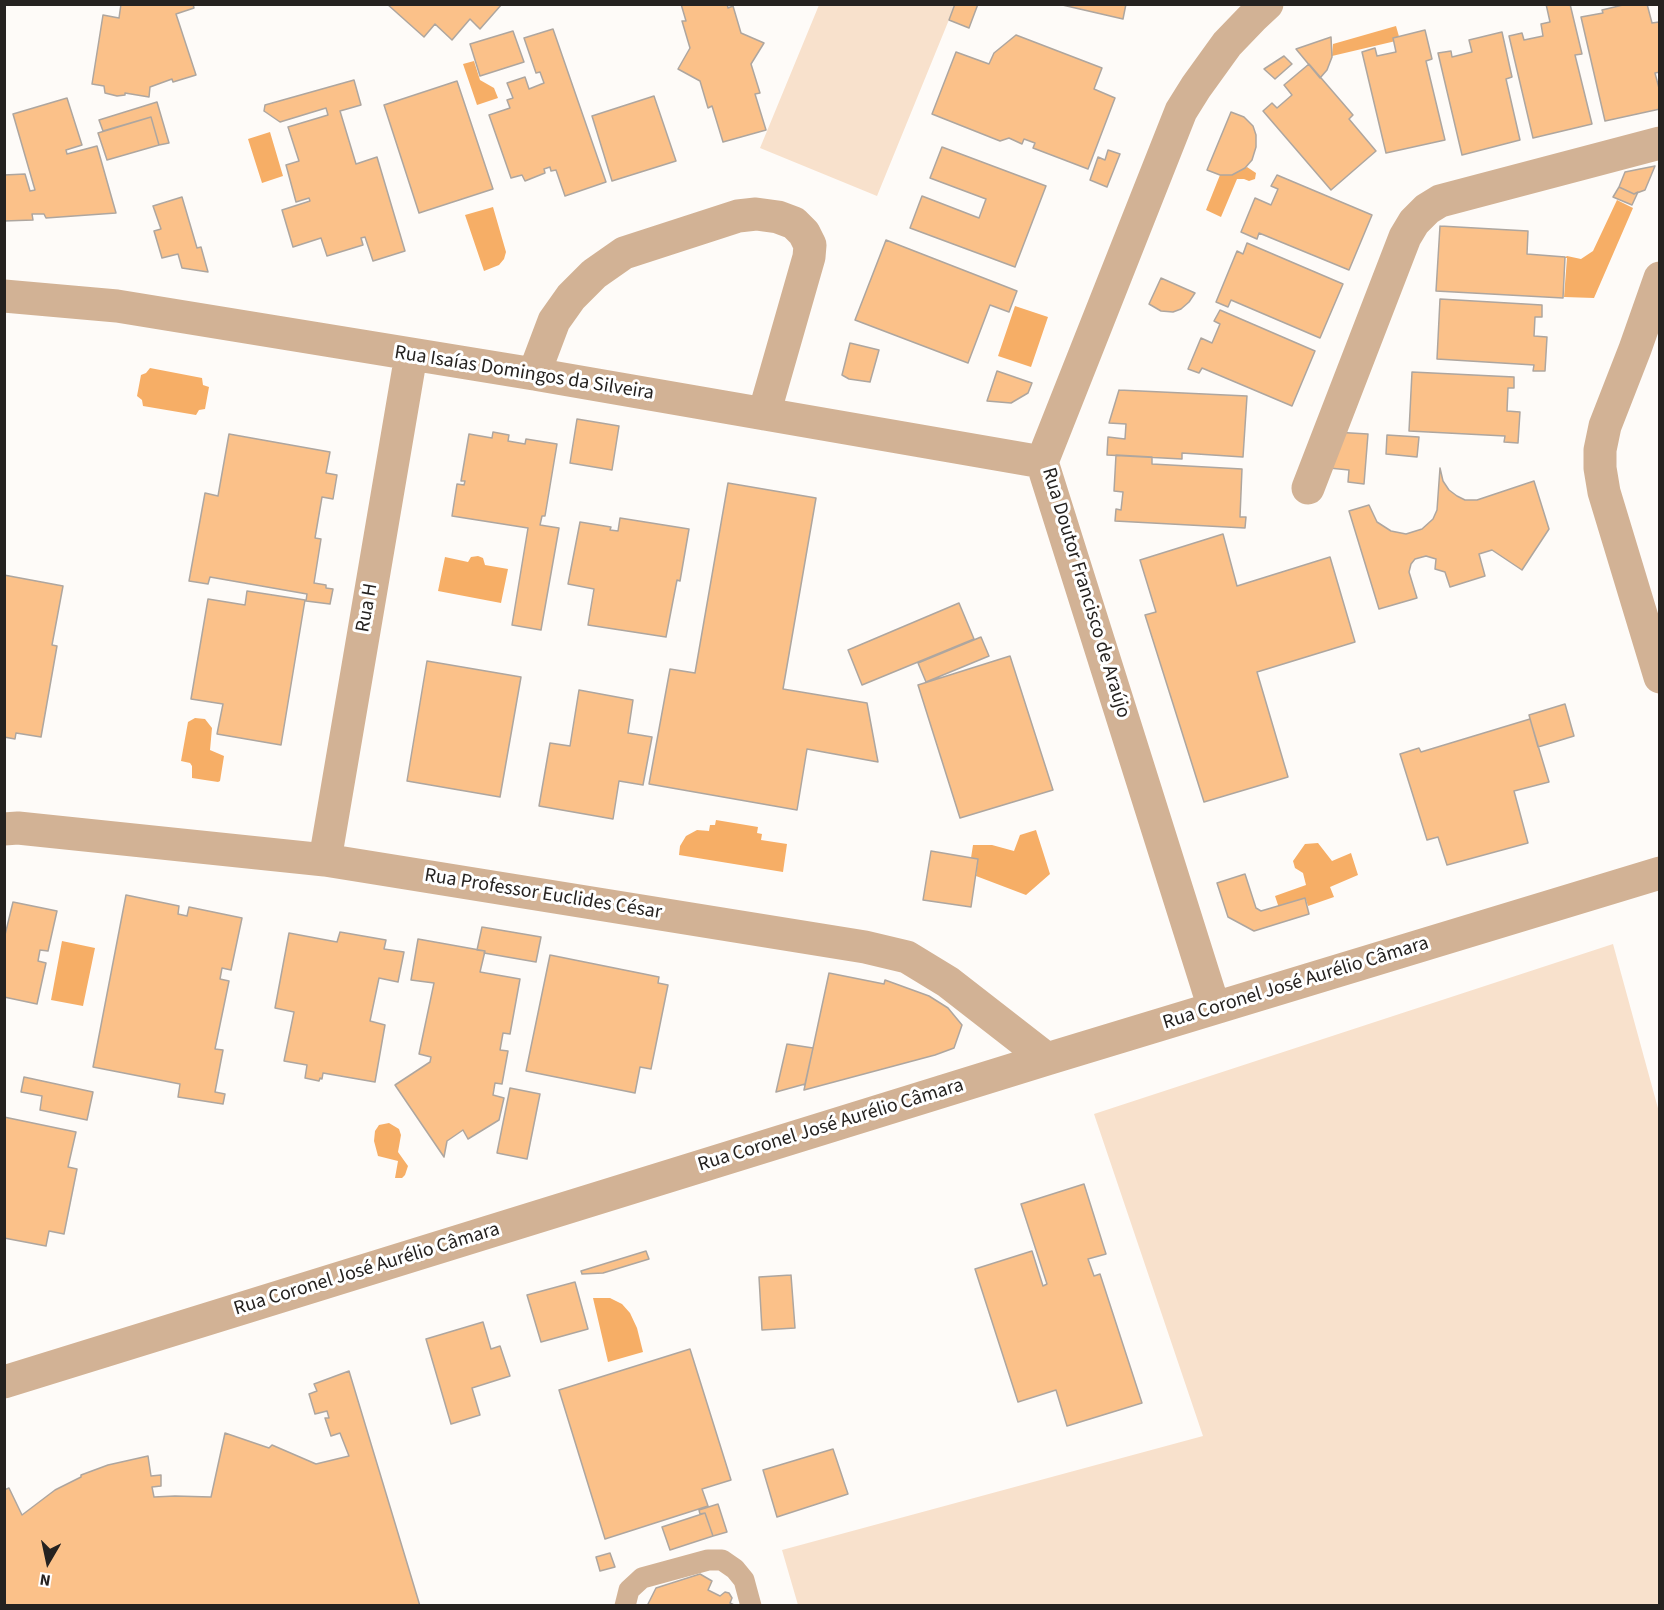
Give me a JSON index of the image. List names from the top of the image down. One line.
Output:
{"streets":{"street":["Rua Isaías Domingos da Silveira","Rua Doutor Francisco de Araújo","Rua H","Rua Professor Euclides César","Rua Coronel José Aurélio Câmara"]},"crossings":[["Rua Isaías Domingos da Silveira","Rua Doutor Francisco de Araújo"],["Rua Isaías Domingos da Silveira","Rua H"],["Rua Doutor Francisco de Araújo","Rua Coronel José Aurélio Câmara"],["Rua H","Rua Professor Euclides César"],["Rua Professor Euclides César","Rua Coronel José Aurélio Câmara"]],"north":"bottom"}
